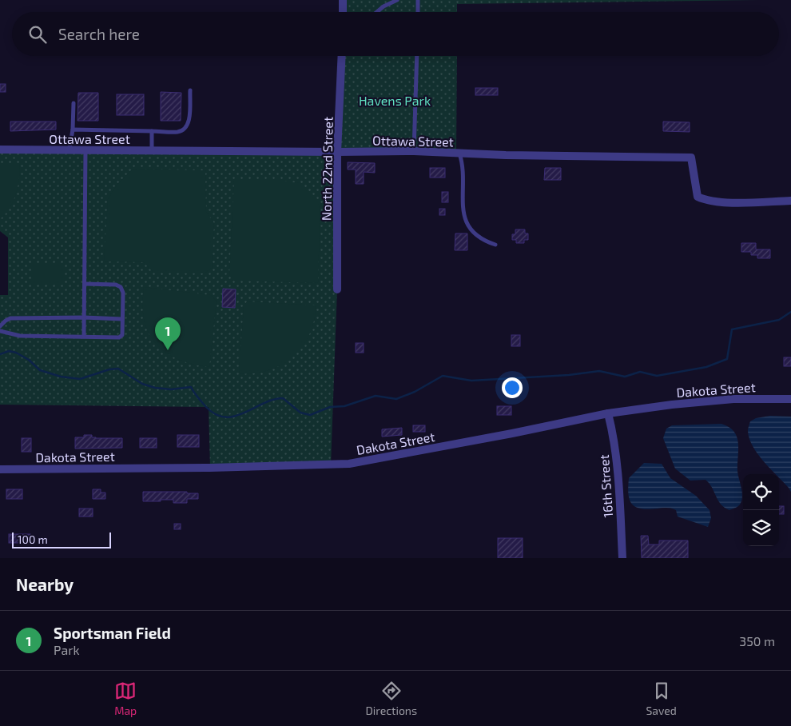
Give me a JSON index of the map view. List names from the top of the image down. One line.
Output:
{"streets":{"street":["Ottawa Street","North 22nd Street","Dakota Street","16th Street"]},"crossings":[["Ottawa Street","North 22nd Street"],["Dakota Street","16th Street"]],"parks":["Havens Park"],"scale_bar":"100 m","page":{"search":"Search here","pins":"1","scale":"100 m","heading":"Nearby","list":[{"mark":"1","name":"Sportsman Field","note":"Park","value":"350 m"}],"nav":["Map","Directions","Saved"]}}
